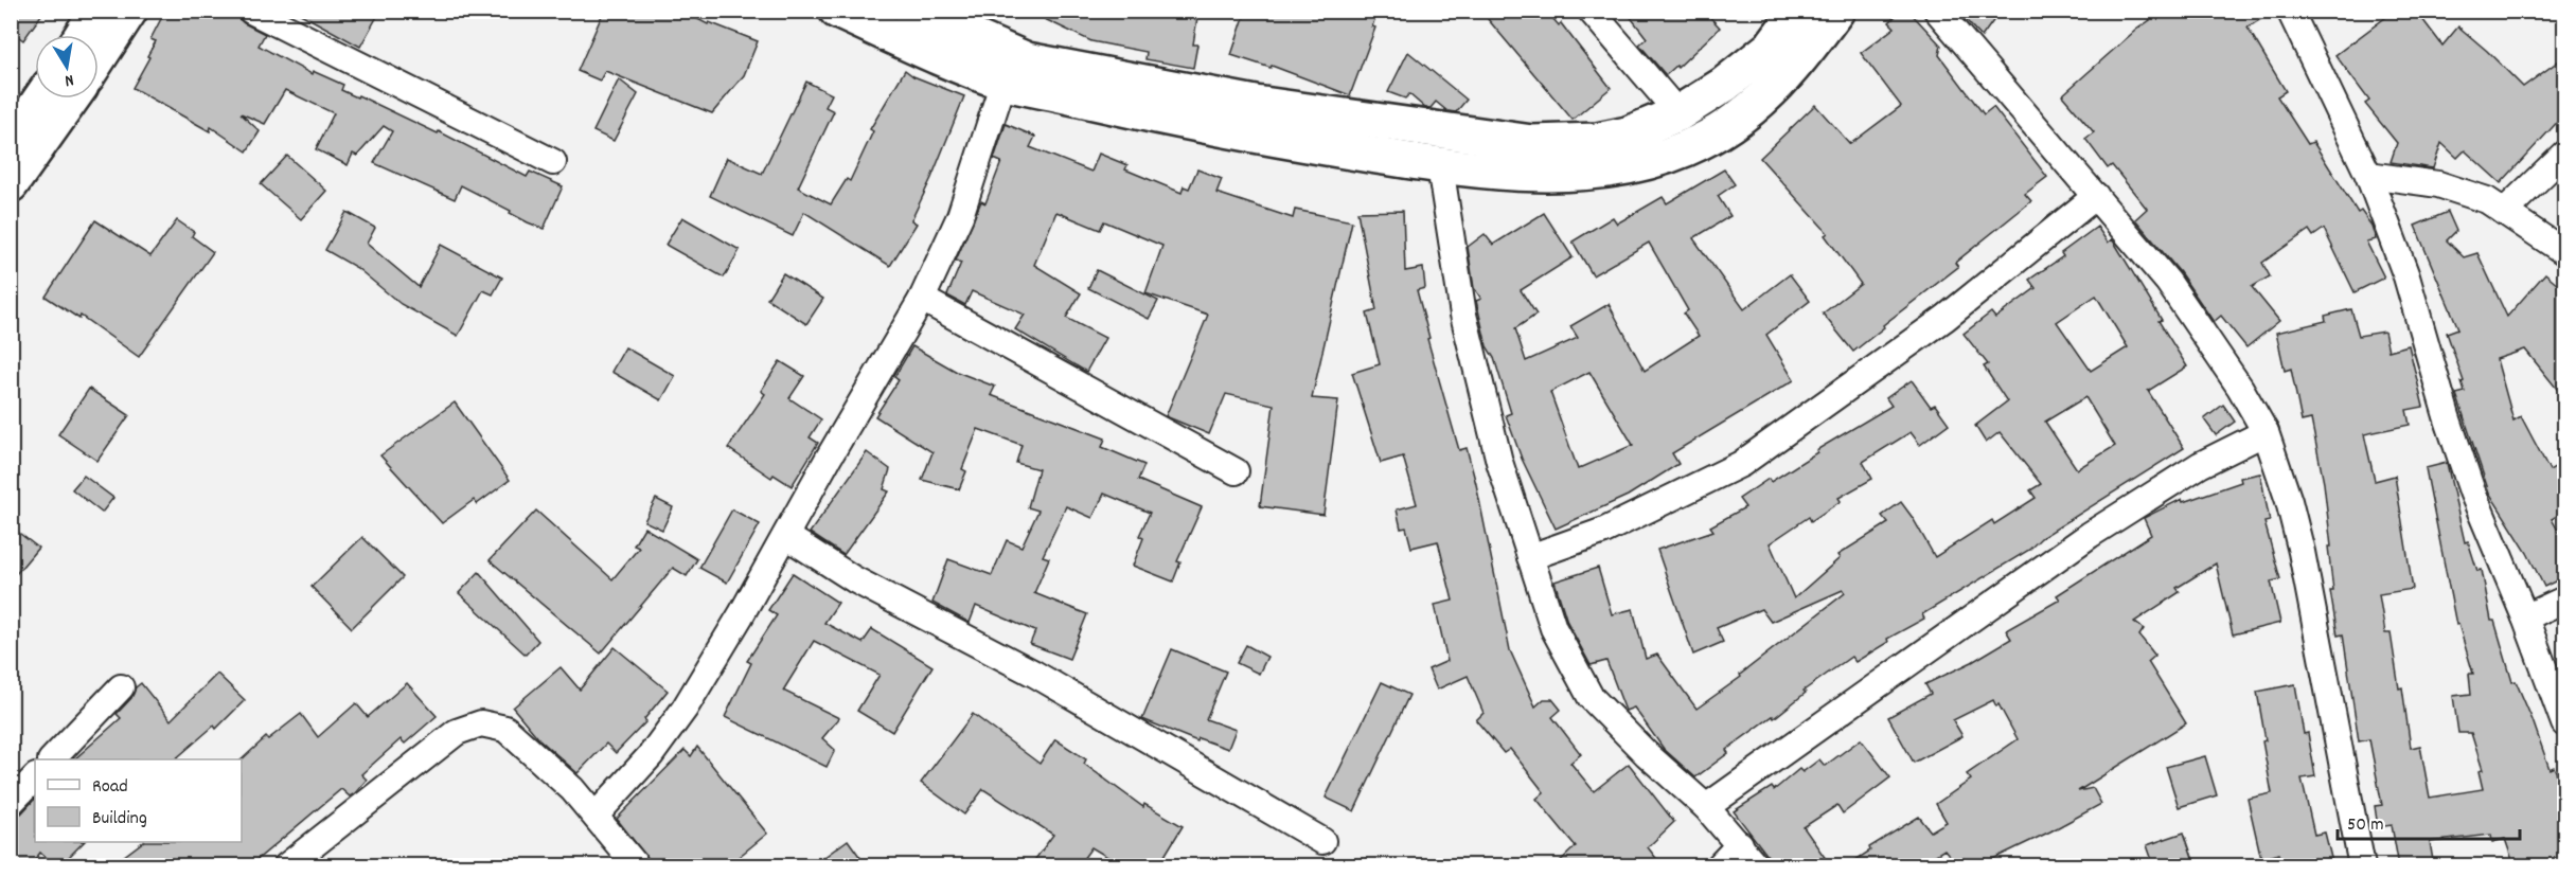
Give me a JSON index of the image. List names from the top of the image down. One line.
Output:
{"legend":["Road","Building"],"scale_bar":"50 m","north":"bottom"}
